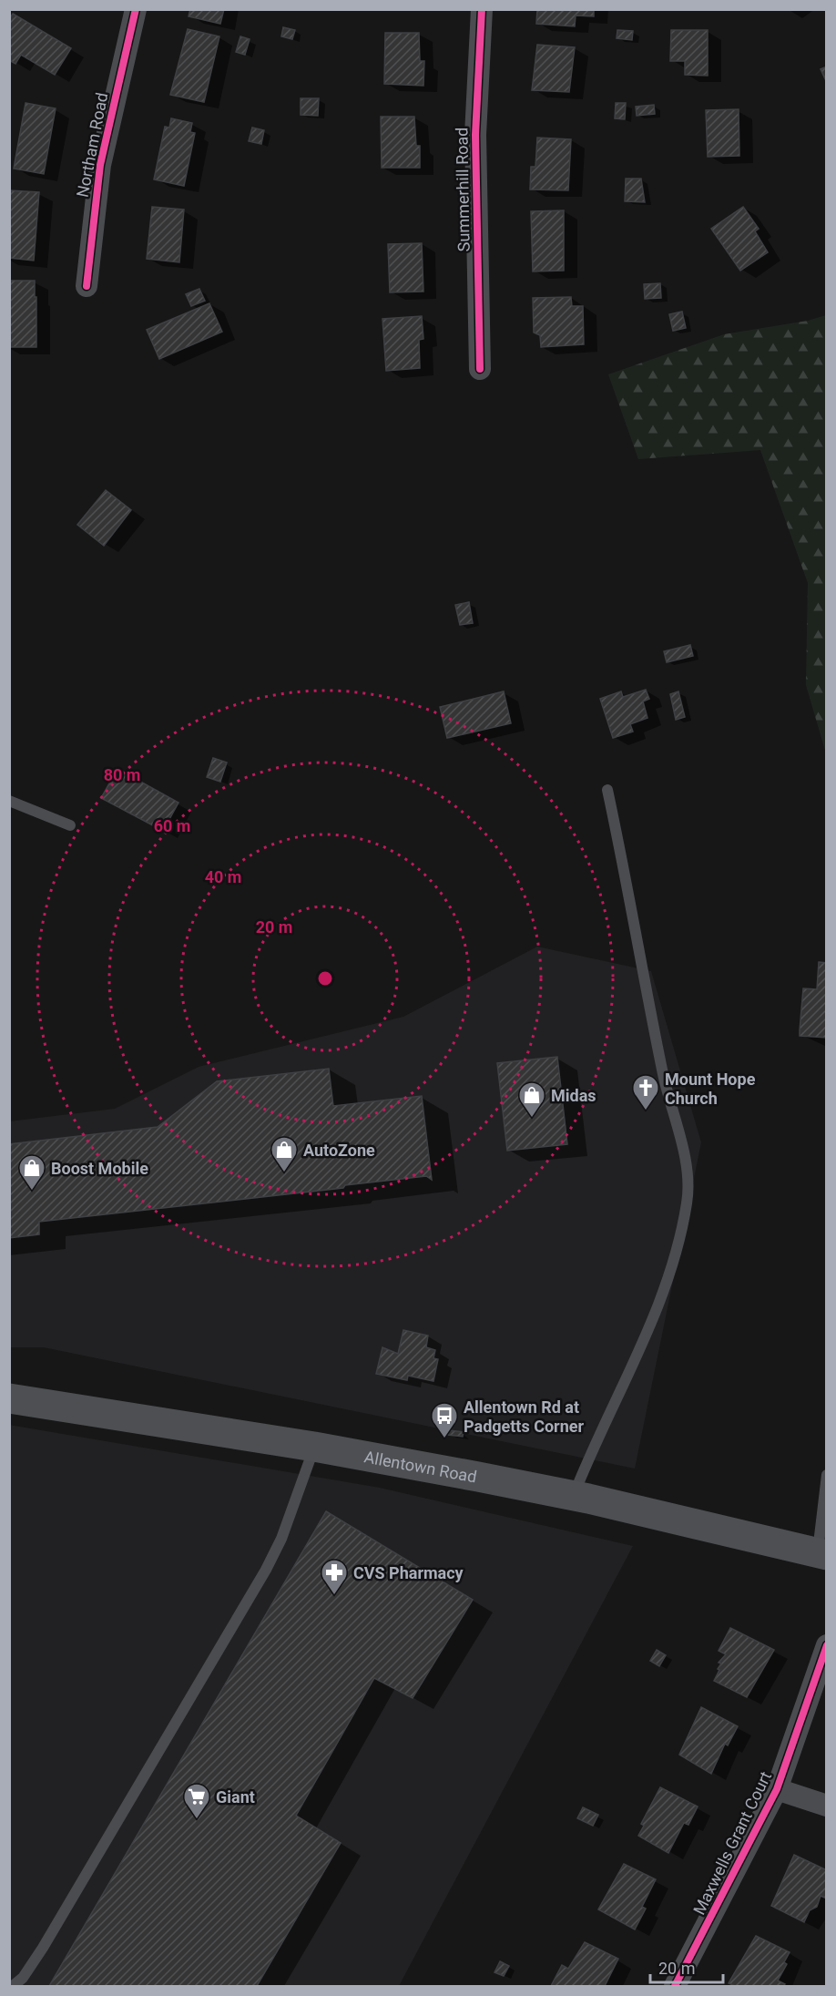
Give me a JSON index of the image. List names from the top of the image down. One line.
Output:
{"streets":{"main road":["Allentown Road"],"street":["Northam Road","Summerhill Road","Maxwells Grant Court"]},"places":{"church":["Mount Hope Church"],"shop":["Midas","AutoZone","Boost Mobile"],"bus stop":["Allentown Rd at Padgetts Corner"],"pharmacy":["CVS Pharmacy"],"supermarket":["Giant"]},"scale_bar":"20 m","rings":["80 m","60 m","40 m","20 m"]}
